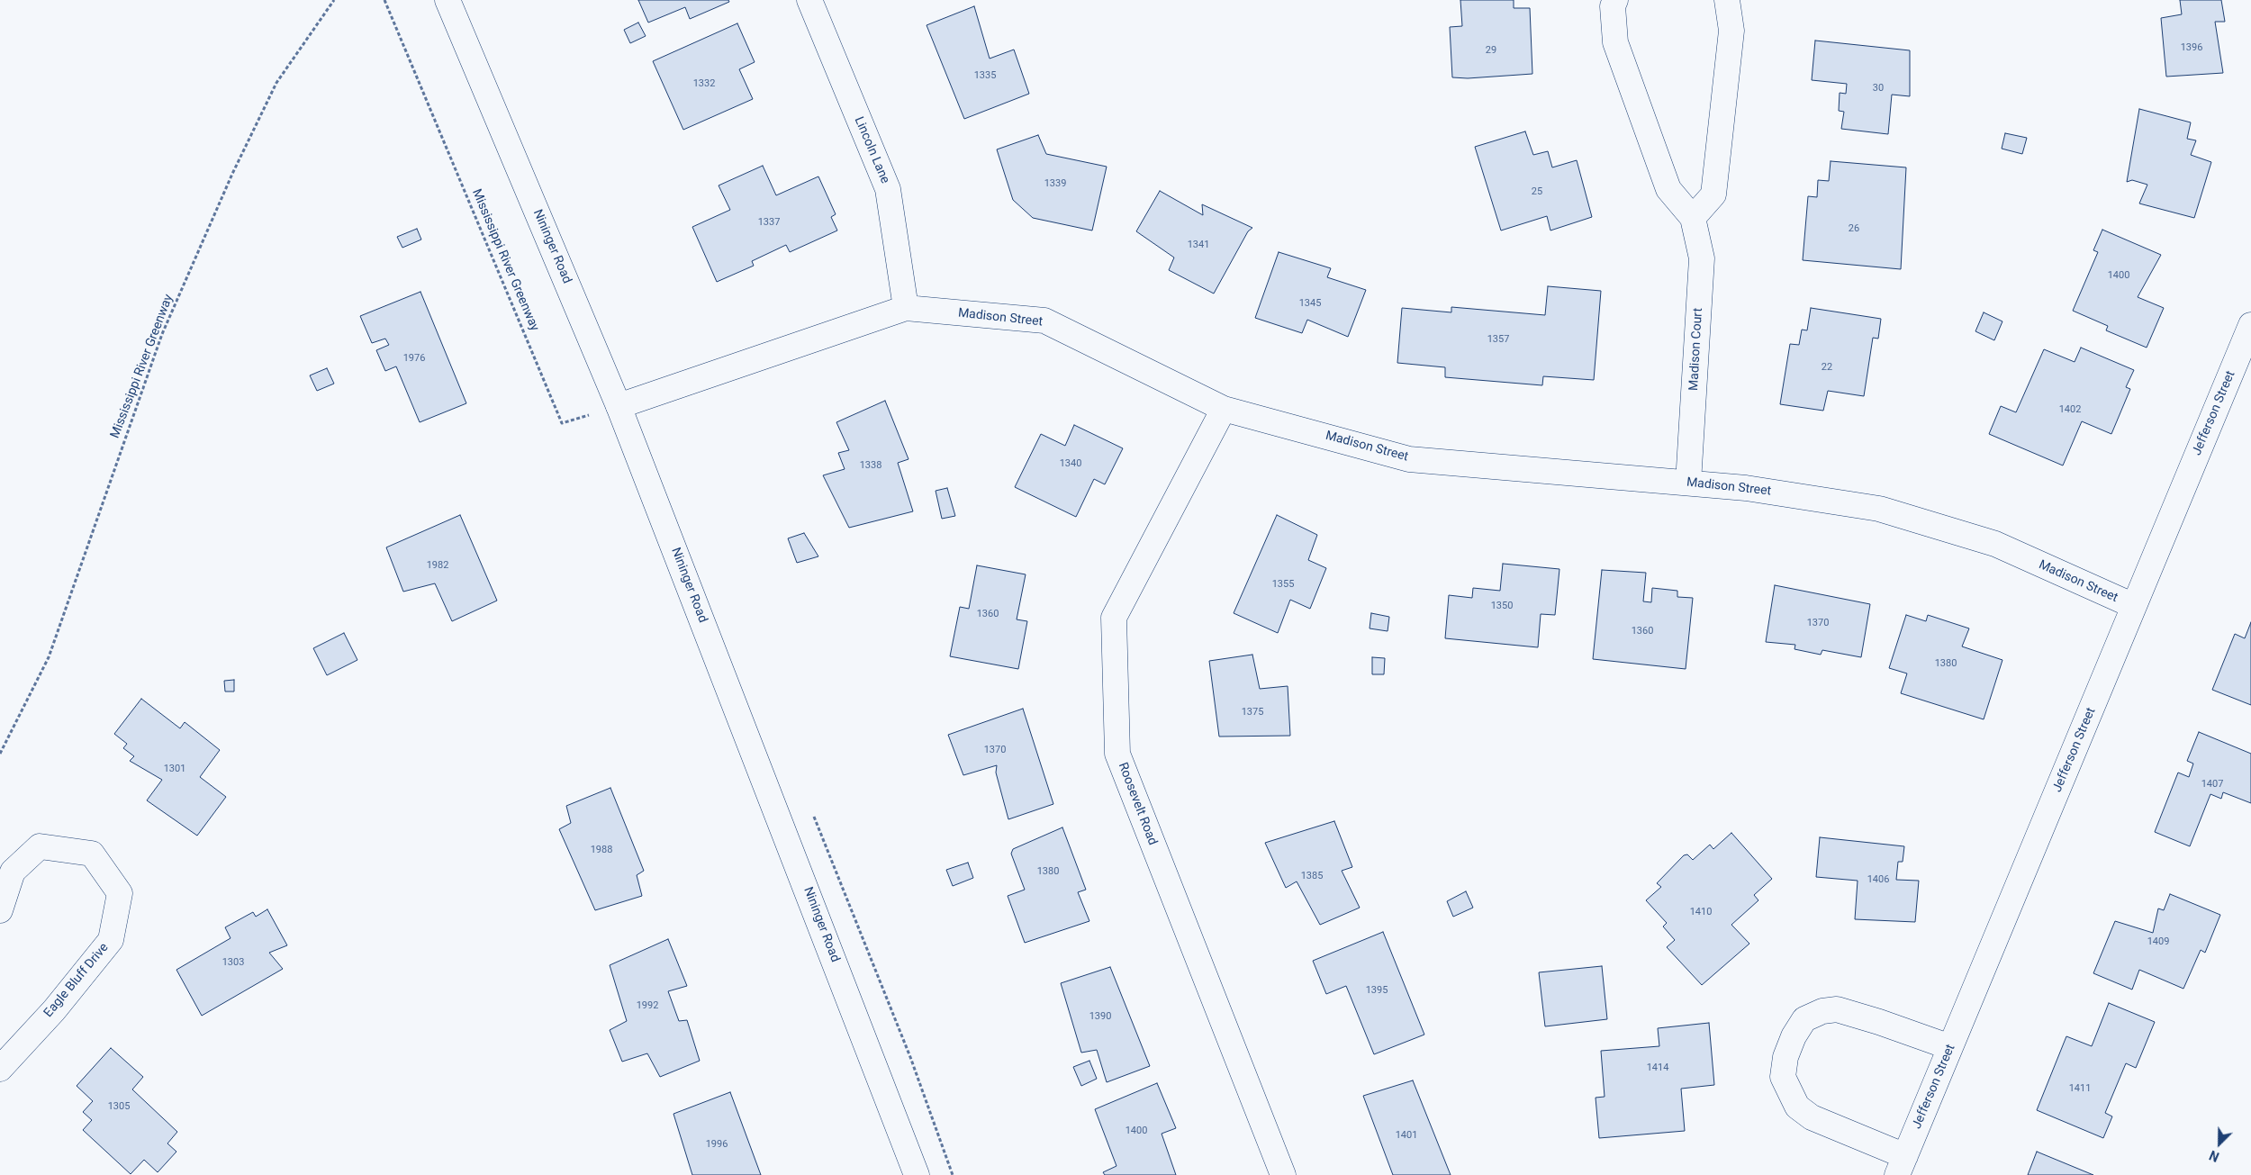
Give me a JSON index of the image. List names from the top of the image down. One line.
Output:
{"streets":{"street":["Lincoln Lane","Nininger Road","Madison Street","Madison Court","Jefferson Street","Roosevelt Road","Eagle Bluff Drive"],"path":["Mississippi River Greenway"]},"crossings":[["Lincoln Lane","Madison Street"],["Nininger Road","Mississippi River Greenway"],["Nininger Road","Madison Street"],["Mississippi River Greenway","Madison Street"],["Madison Street","Madison Court"],["Madison Street","Jefferson Street"],["Madison Street","Roosevelt Road"]],"house_numbers":["1396","29","1335","1332","30","1339","25","1337","26","1341","1400","1345","1357","1976","22","1402","1340","1338","1982","1355","1350","1360","1370","1360","1380","1375","1370","1301","1407","1988","1380","1385","1406","1410","1409","1303","1395","1992","1390","1414","1411","1305","1400","1401","1996"],"north":"bottom left"}
